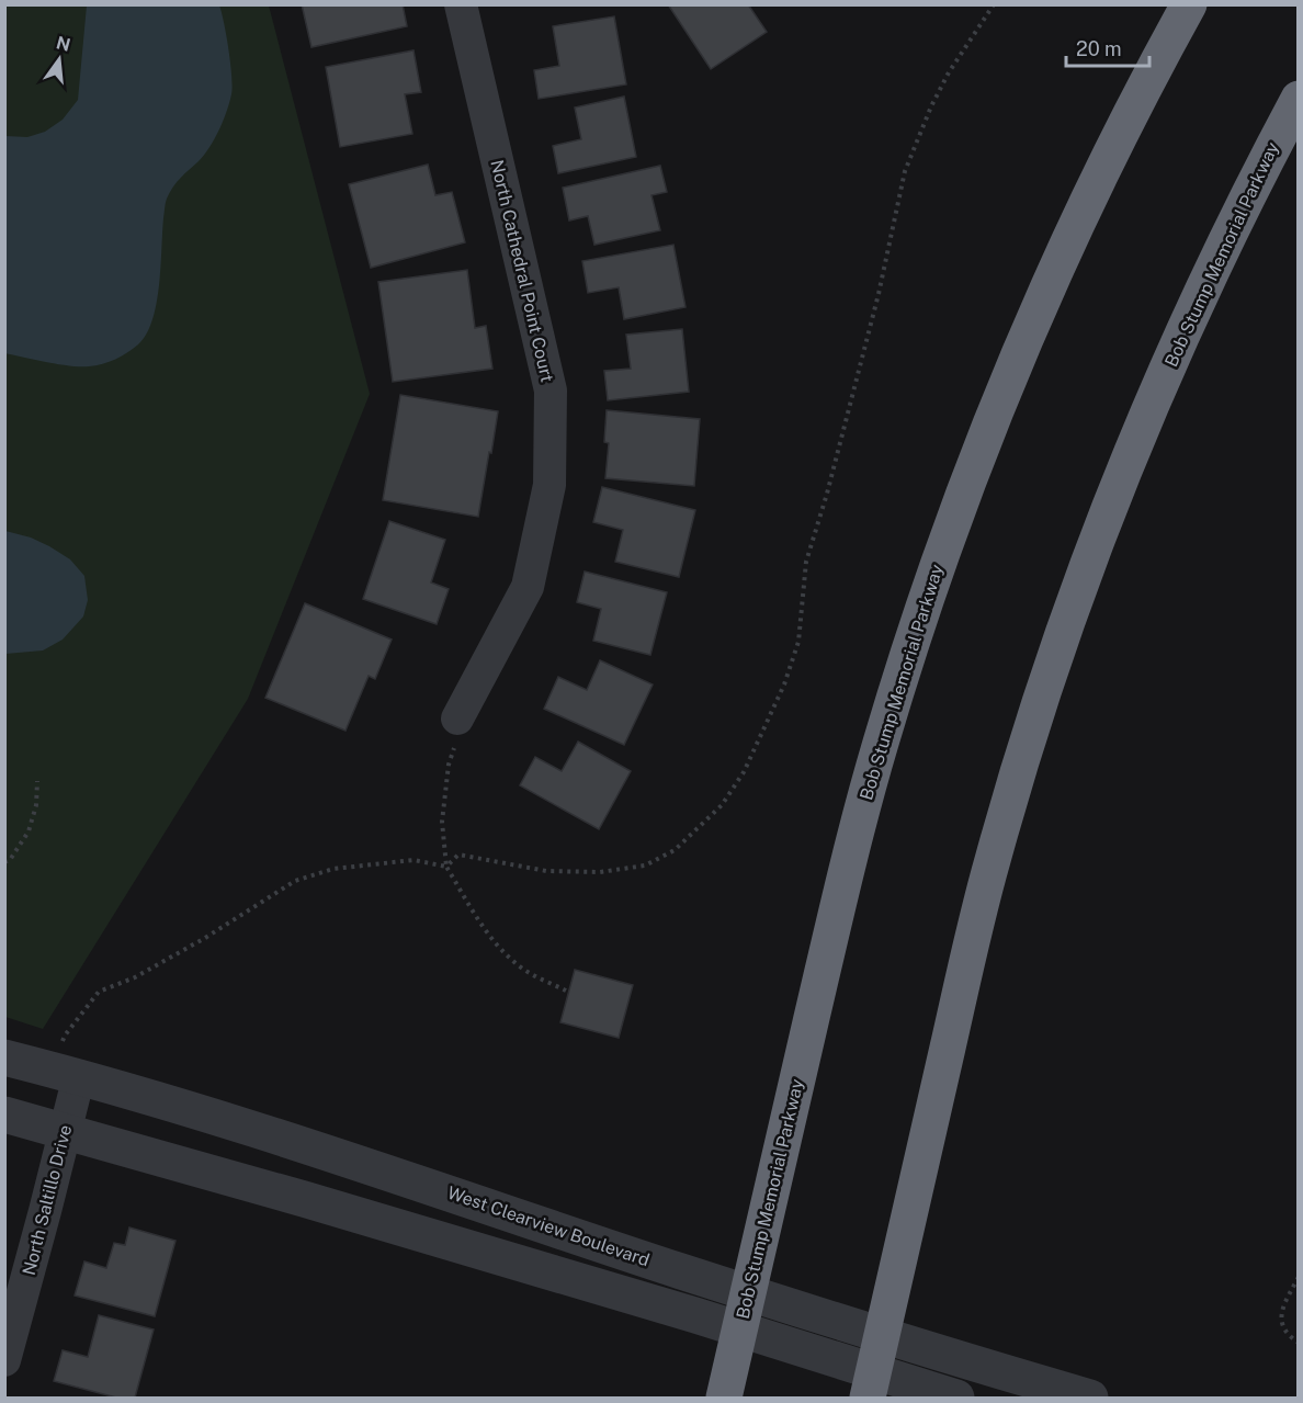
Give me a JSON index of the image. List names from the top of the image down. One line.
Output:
{"streets":{"highway":["Bob Stump Memorial Parkway"],"street":["North Cathedral Point Court","North Saltillo Drive","West Clearview Boulevard"]},"crossings":[["North Saltillo Drive","West Clearview Boulevard"]],"scale_bar":"20 m","north":"top"}
